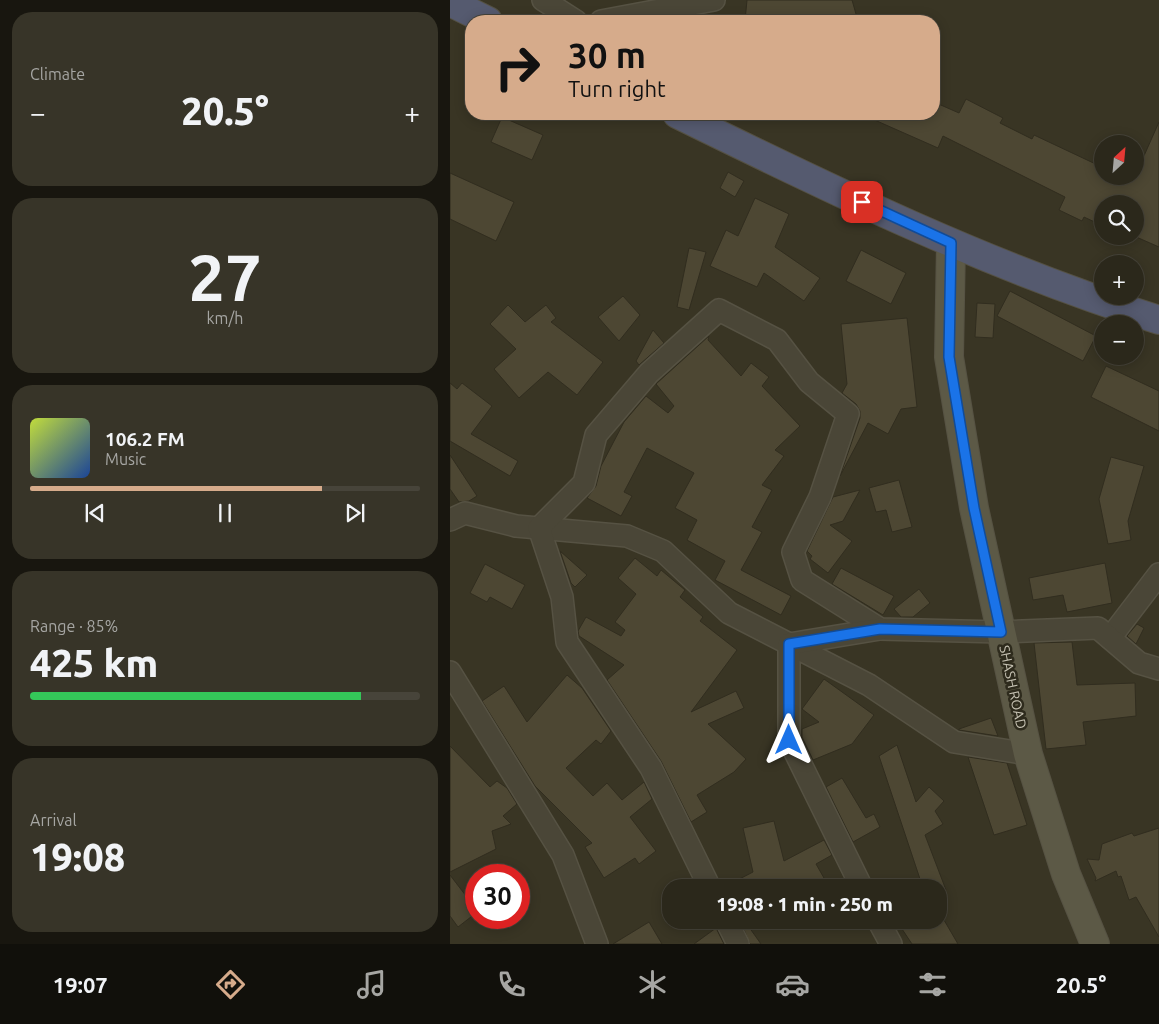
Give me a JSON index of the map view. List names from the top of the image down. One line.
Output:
{"streets":{"street":["SHASH ROAD"]},"north":"top right","page":{"tile":["Climate",["27","km/h"],["Range · 85%","425 km"],["Arrival","19:08"]],"turn":["30 m","Turn right"],"heat":["−","20.5°","+"],"map_buttons":["+","−"],"song":["106.2 FM","Music"],"limit":"30","trip":"19:08 · 1 min · 250 m","tabs":["19:07","20.5°"]}}
